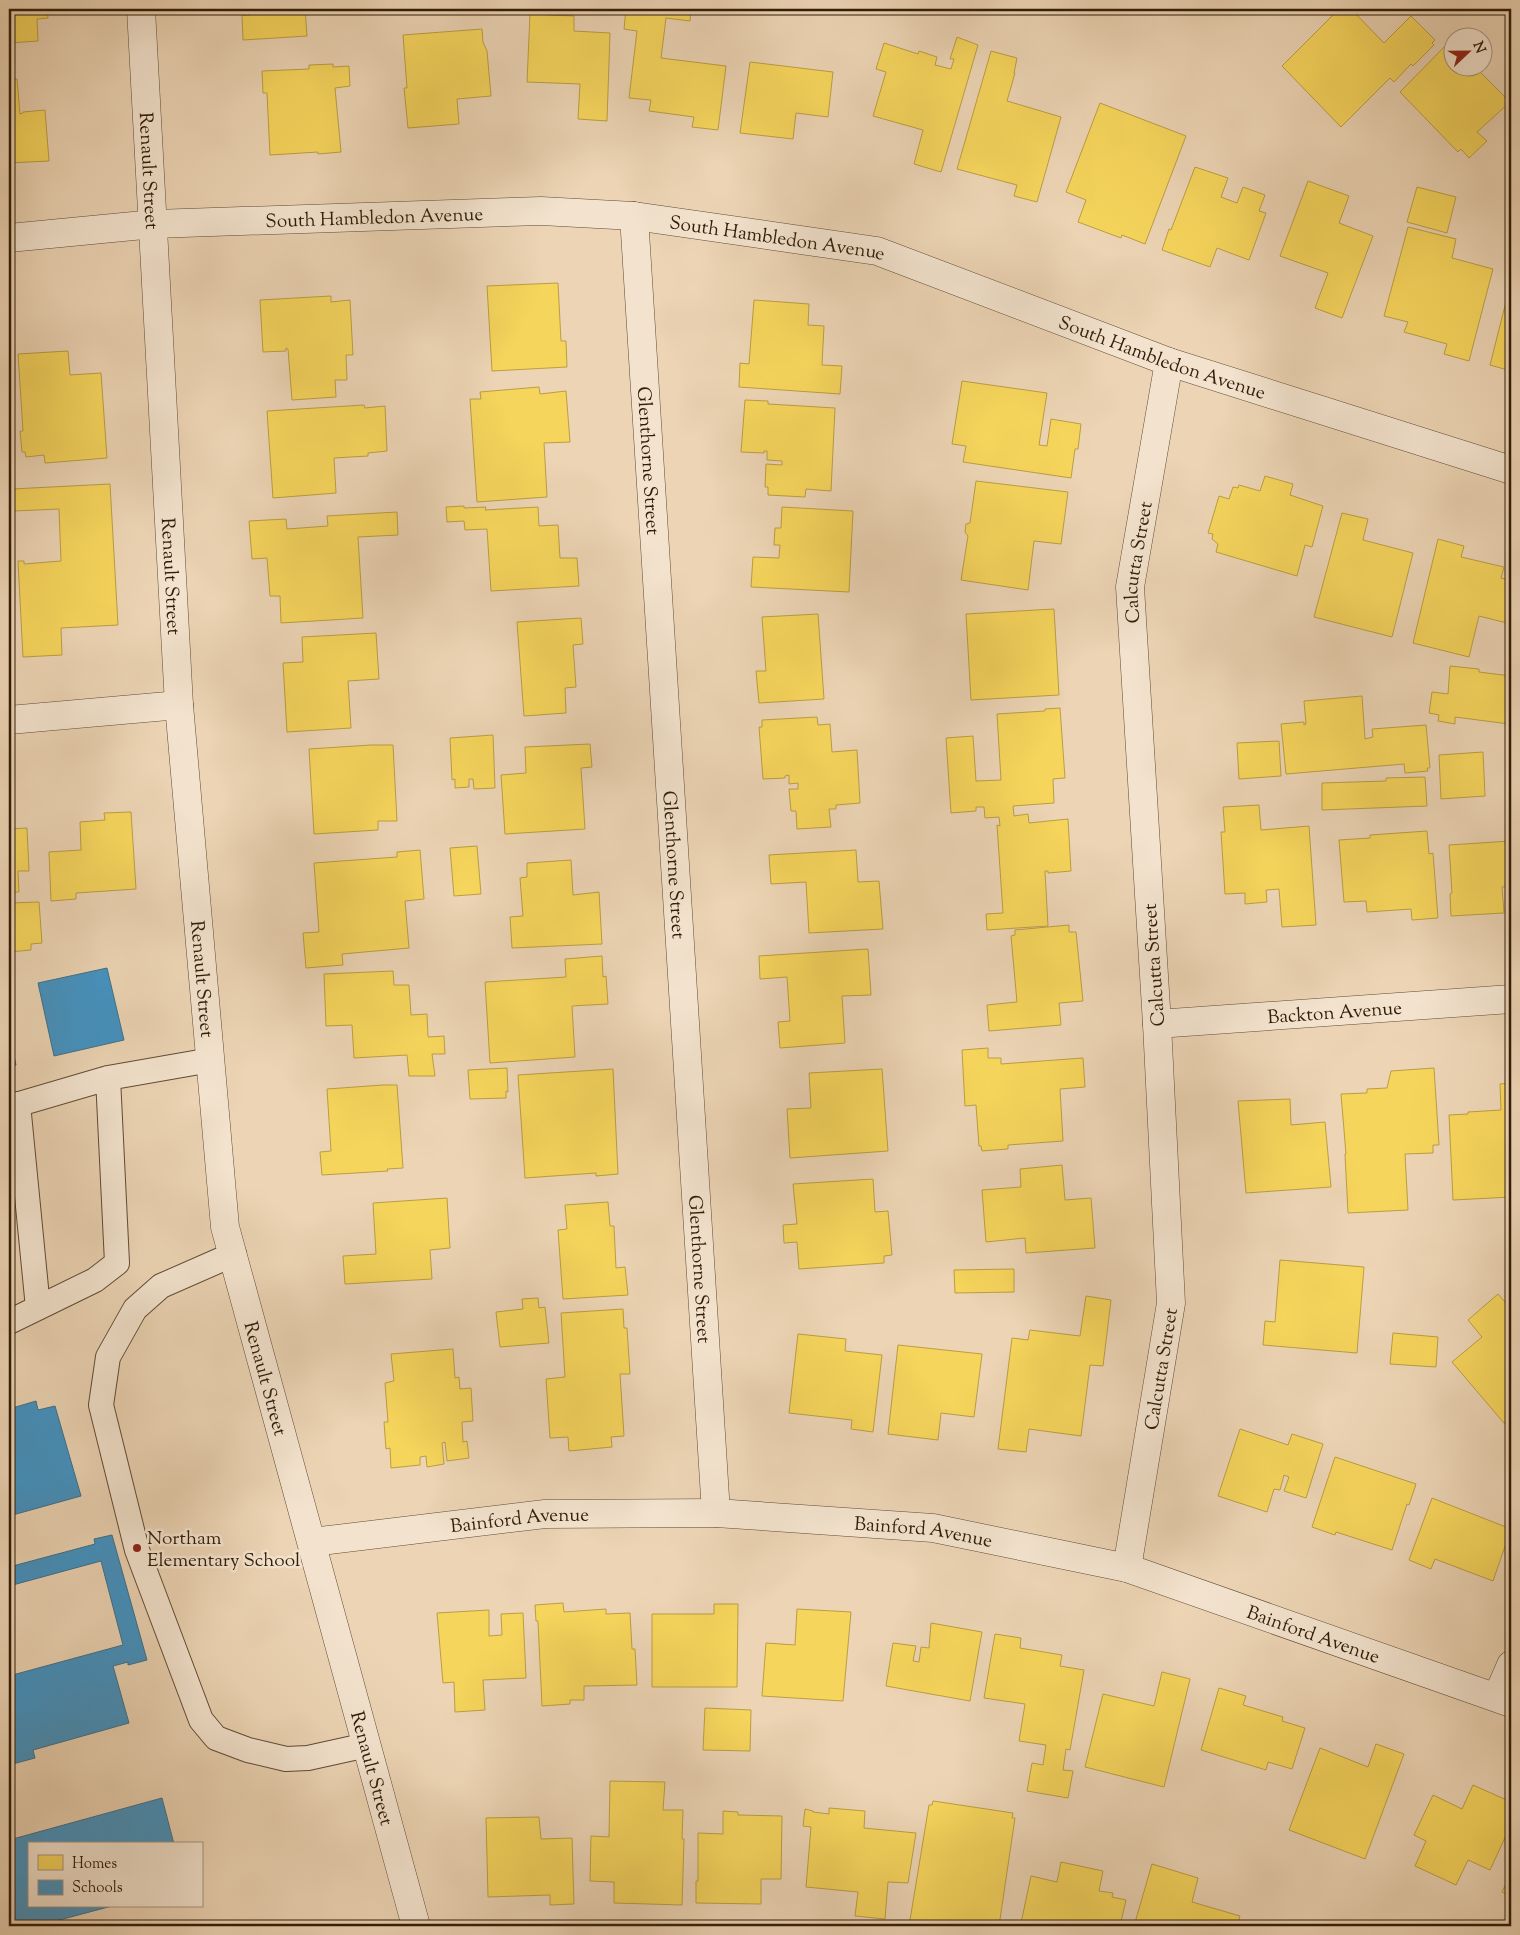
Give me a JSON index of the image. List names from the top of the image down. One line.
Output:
{"streets":{"street":["Renault Street","South Hambledon Avenue","Glenthorne Street","Calcutta Street","Backton Avenue","Bainford Avenue"]},"crossings":[["Renault Street","South Hambledon Avenue"],["Renault Street","Bainford Avenue"],["South Hambledon Avenue","Glenthorne Street"],["South Hambledon Avenue","Calcutta Street"],["Glenthorne Street","Bainford Avenue"],["Calcutta Street","Backton Avenue"],["Calcutta Street","Bainford Avenue"]],"places":["Northam Elementary School"],"legend":["Homes","Schools"],"north":"right"}
